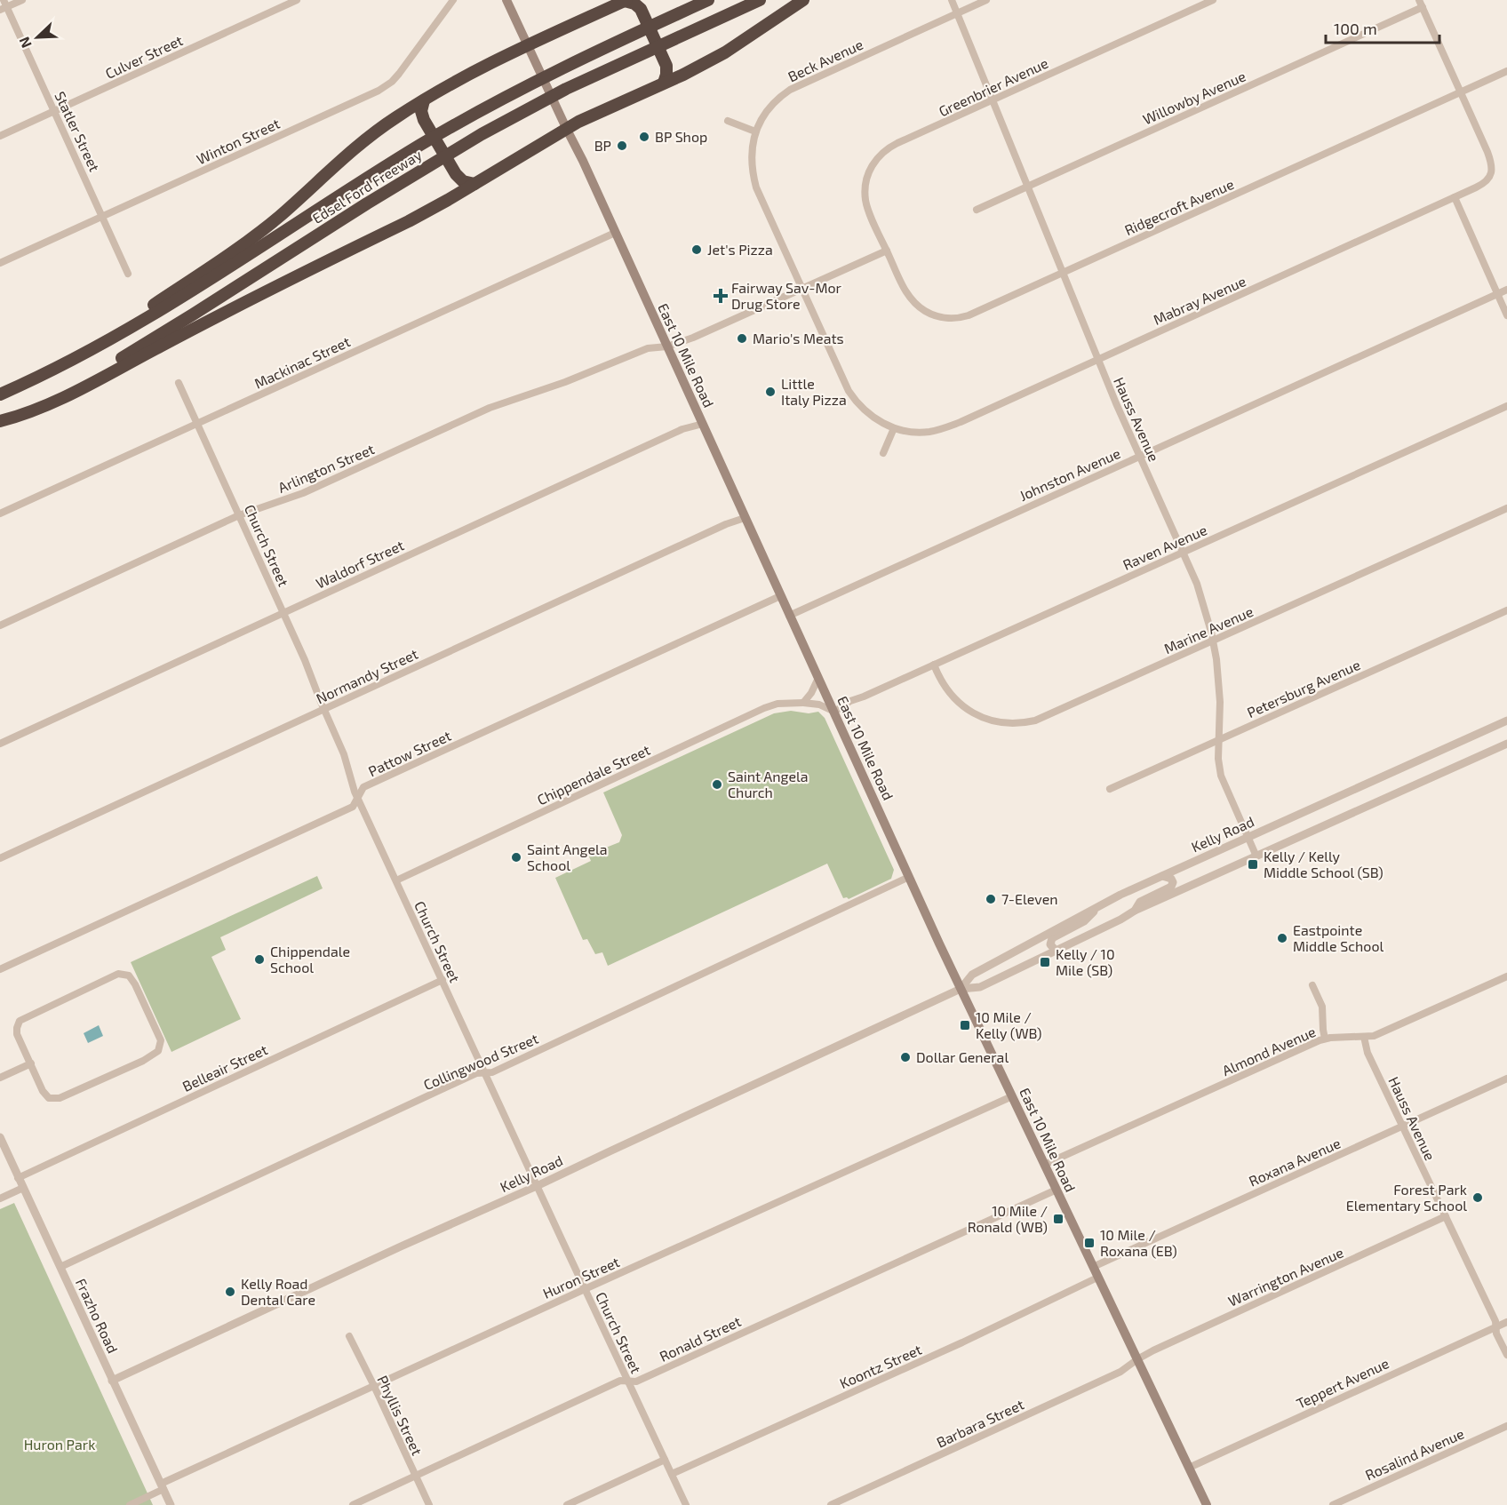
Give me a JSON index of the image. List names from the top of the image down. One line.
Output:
{"streets":{"highway":["Edsel Ford Freeway"],"main road":["East 10 Mile Road"],"street":["Culver Street","Beck Avenue","Greenbrier Avenue","Willowby Avenue","Statler Street","Winton Street","Ridgecroft Avenue","Mabray Avenue","Mackinac Street","Hauss Avenue","Arlington Street","Johnston Avenue","Church Street","Raven Avenue","Waldorf Street","Marine Avenue","Normandy Street","Petersburg Avenue","Pattow Street","Chippendale Street","Kelly Road","Almond Avenue","Collingwood Street","Belleair Street","Roxana Avenue","Warrington Avenue","Huron Street","Frazho Road","Ronald Street","Koontz Street","Teppert Avenue","Phyllis Street","Barbara Street","Rosalind Avenue"]},"crossings":[["Culver Street","Statler Street"],["Beck Avenue","Mabray Avenue"],["Beck Avenue","Hauss Avenue"],["Beck Avenue","Arlington Street"],["Greenbrier Avenue","Ridgecroft Avenue"],["Greenbrier Avenue","Hauss Avenue"],["Willowby Avenue","Mabray Avenue"],["Willowby Avenue","Hauss Avenue"],["Statler Street","Winton Street"],["Ridgecroft Avenue","Mabray Avenue"],["Ridgecroft Avenue","Hauss Avenue"],["Mabray Avenue","Hauss Avenue"],["Mabray Avenue","Arlington Street"],["East 10 Mile Road","Mackinac Street"],["East 10 Mile Road","Arlington Street"],["East 10 Mile Road","Johnston Avenue"],["East 10 Mile Road","Raven Avenue"],["East 10 Mile Road","Waldorf Street"],["East 10 Mile Road","Normandy Street"],["East 10 Mile Road","Pattow Street"],["East 10 Mile Road","Chippendale Street"],["East 10 Mile Road","Kelly Road"],["East 10 Mile Road","Almond Avenue"],["East 10 Mile Road","Collingwood Street"],["East 10 Mile Road","Roxana Avenue"],["East 10 Mile Road","Warrington Avenue"],["East 10 Mile Road","Huron Street"],["East 10 Mile Road","Ronald Street"],["East 10 Mile Road","Koontz Street"],["East 10 Mile Road","Teppert Avenue"],["East 10 Mile Road","Barbara Street"],["Mackinac Street","Church Street"],["Hauss Avenue","Johnston Avenue"],["Hauss Avenue","Raven Avenue"],["Hauss Avenue","Marine Avenue"],["Hauss Avenue","Petersburg Avenue"],["Hauss Avenue","Kelly Road"],["Hauss Avenue","Almond Avenue"],["Hauss Avenue","Roxana Avenue"],["Hauss Avenue","Warrington Avenue"],["Hauss Avenue","Teppert Avenue"],["Arlington Street","Church Street"],["Church Street","Waldorf Street"],["Church Street","Normandy Street"],["Church Street","Pattow Street"],["Church Street","Chippendale Street"],["Church Street","Kelly Road"],["Church Street","Collingwood Street"],["Church Street","Belleair Street"],["Church Street","Huron Street"],["Church Street","Ronald Street"],["Church Street","Koontz Street"],["Raven Avenue","Marine Avenue"],["Raven Avenue","Chippendale Street"],["Kelly Road","Frazho Road"],["Collingwood Street","Frazho Road"],["Belleair Street","Frazho Road"],["Warrington Avenue","Barbara Street"],["Huron Street","Frazho Road"],["Huron Street","Phyllis Street"],["Ronald Street","Phyllis Street"]],"parks":["Huron Park"],"places":{"other":["BP Shop","BP","Jet's Pizza","Mario's Meats","Little Italy Pizza","Saint Angela Church","Saint Angela School","7-Eleven","Eastpointe Middle School","Chippendale School","Dollar General","Forest Park Elementary School","Kelly Road Dental Care"],"health":["Fairway Sav-Mor Drug Store"],"transit":["Kelly / Kelly Middle School (SB)","Kelly / 10 Mile (SB)","10 Mile / Kelly (WB)","10 Mile / Ronald (WB)","10 Mile / Roxana (EB)"]},"scale_bar":"100 m","north":"bottom left"}
